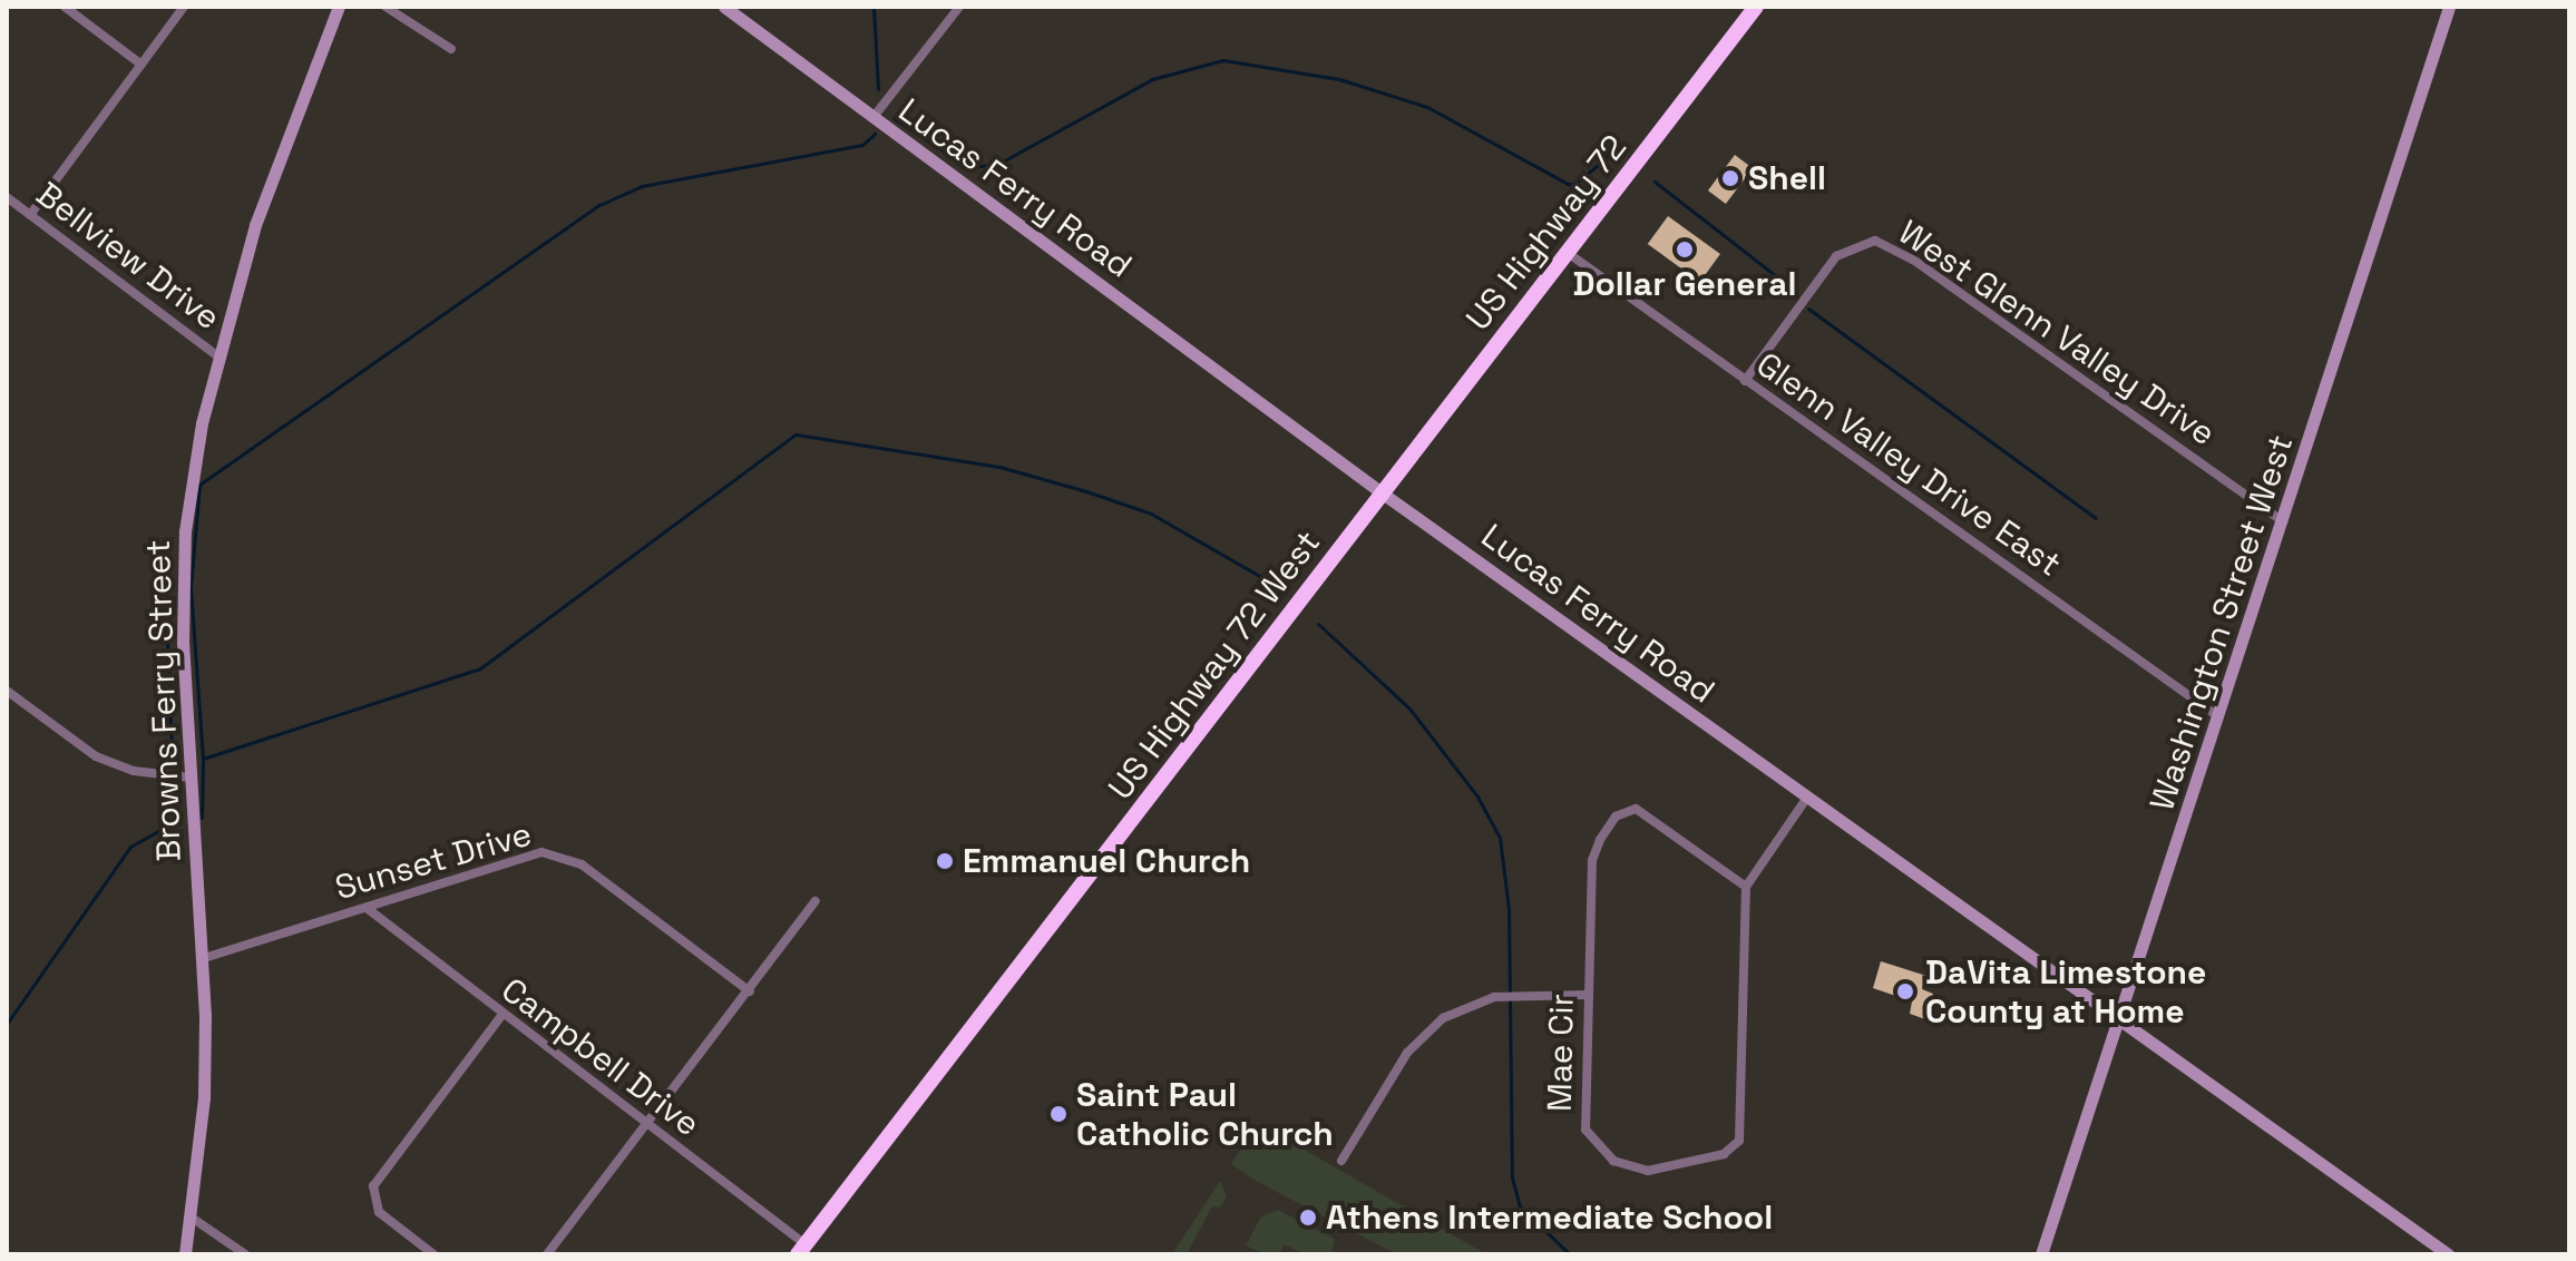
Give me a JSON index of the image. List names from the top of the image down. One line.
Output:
{"streets":{"highway":["US Highway 72","US Highway 72 West"],"street":["Lucas Ferry Road","Bellview Drive","West Glenn Valley Drive","Glenn Valley Drive East","Washington Street West","Browns Ferry Street","Sunset Drive","Mae Cir","Campbell Drive"]},"crossings":[["Lucas Ferry Road","US Highway 72"],["Lucas Ferry Road","Washington Street West"],["Lucas Ferry Road","US Highway 72 West"],["US Highway 72","Glenn Valley Drive East"],["US Highway 72","US Highway 72 West"],["Bellview Drive","Browns Ferry Street"],["West Glenn Valley Drive","Glenn Valley Drive East"],["West Glenn Valley Drive","Washington Street West"],["Glenn Valley Drive East","Washington Street West"],["US Highway 72 West","Campbell Drive"],["Browns Ferry Street","Sunset Drive"],["Sunset Drive","Campbell Drive"]],"places":["Shell","Dollar General","Emmanuel Church","DaVita Limestone County at Home","Saint Paul Catholic Church","Athens Intermediate School"]}
